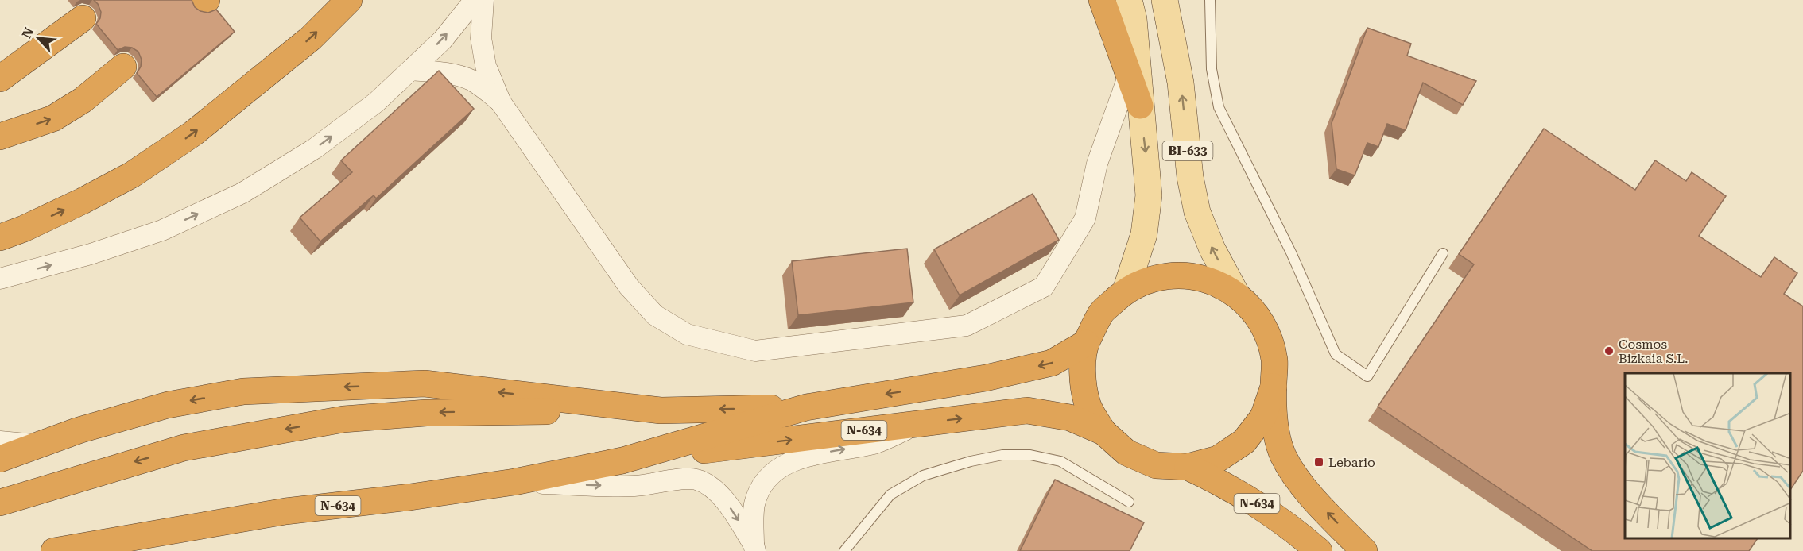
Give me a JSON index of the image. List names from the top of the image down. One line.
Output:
{"streets":{"highway":["N-634"],"main road":["BI-633"]},"crossings":[["BI-633","N-634"]],"places":{"other":["Cosmos Bizkaia S.L."],"transit":["Lebario"]},"north":"top left"}
